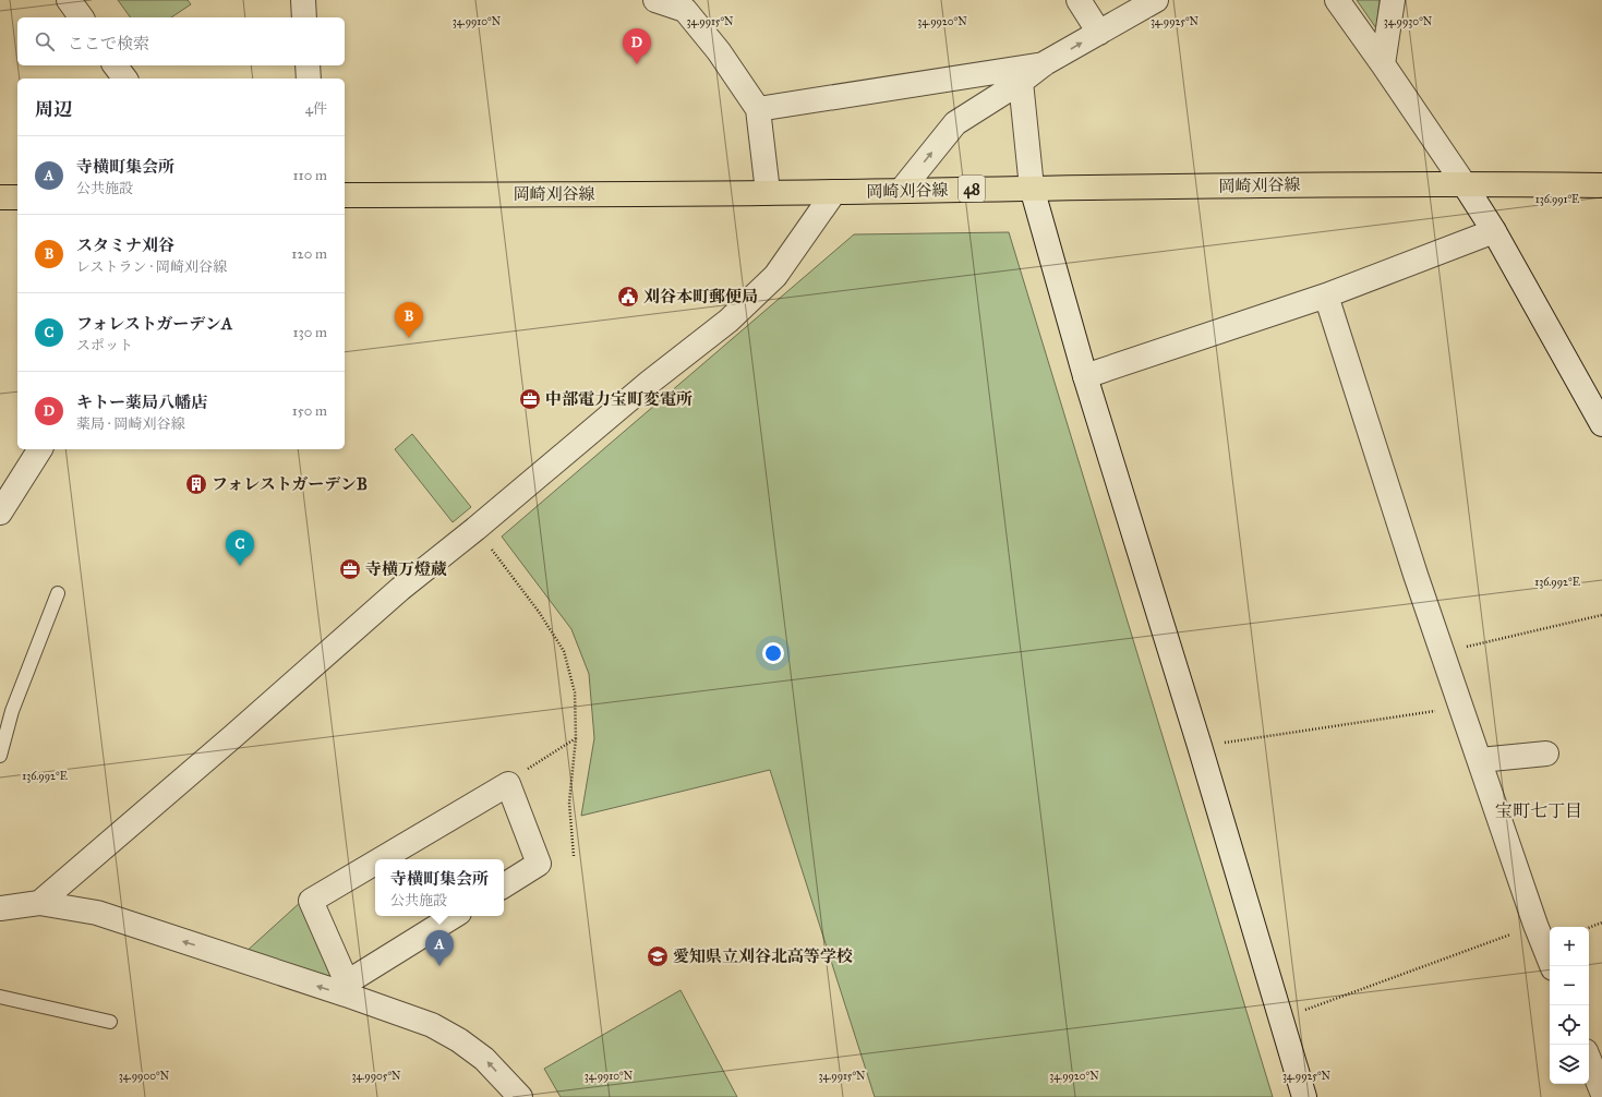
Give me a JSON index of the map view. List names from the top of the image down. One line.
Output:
{"streets":{"main road":["岡崎刈谷線","48"]},"districts":["宝町七丁目"],"places":{"public building":["刈谷本町郵便局"],"office":["中部電力宝町変電所","寺横万燈蔵"],"building":["フォレストガーデンB"],"school or university":["愛知県立刈谷北高等学校"]},"page":{"search":"ここで検索","pins":["D","B","C","A"],"heading":["周辺","4件"],"list":[{"mark":"A","name":"寺横町集会所","note":"公共施設","value":"110 m"},{"mark":"B","name":"スタミナ刈谷","note":"レストラン · 岡崎刈谷線","value":"120 m"},{"mark":"C","name":"フォレストガーデンA","note":"スポット","value":"130 m"},{"mark":"D","name":"キトー薬局八幡店","note":"薬局 · 岡崎刈谷線","value":"150 m"}],"popup":["寺横町集会所","公共施設"],"map_buttons":["+","−"]},"coordinates":["34.9910°N","34.9915°N","34.9920°N","34.9925°N","34.9930°N","136.991°E","136.992°E","34.9900°N","34.9905°N"]}
